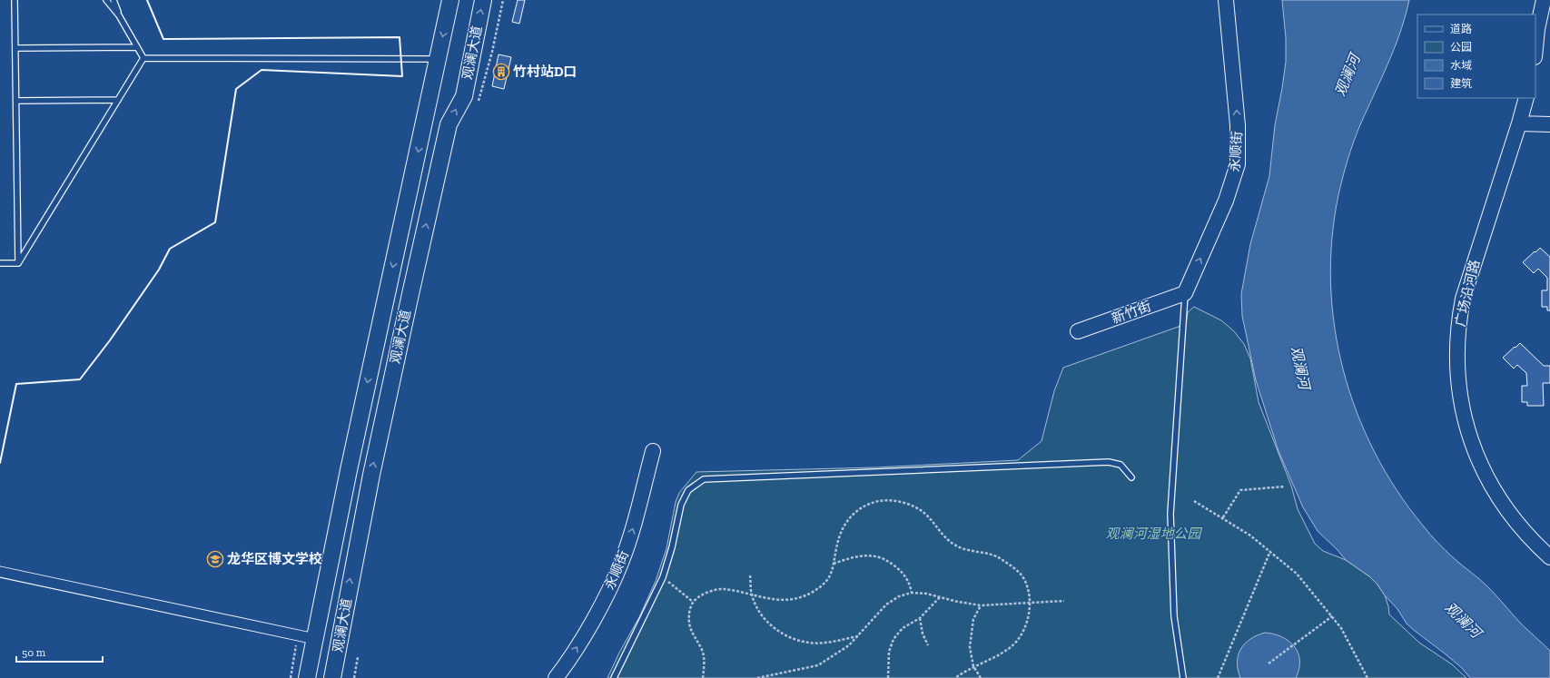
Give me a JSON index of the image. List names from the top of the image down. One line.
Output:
{"streets":{"main road":["观澜大道"],"street":["永顺街","广场沿河路","新竹街"]},"crossings":[["永顺街","新竹街"]],"one_way":["永顺街"],"water":["观澜河"],"parks":["观澜河湿地公园"],"places":{"building":["竹村站D口"],"school or university":["龙华区博文学校"]},"legend":["道路","公园","水域","建筑"],"scale_bar":"50 m"}
